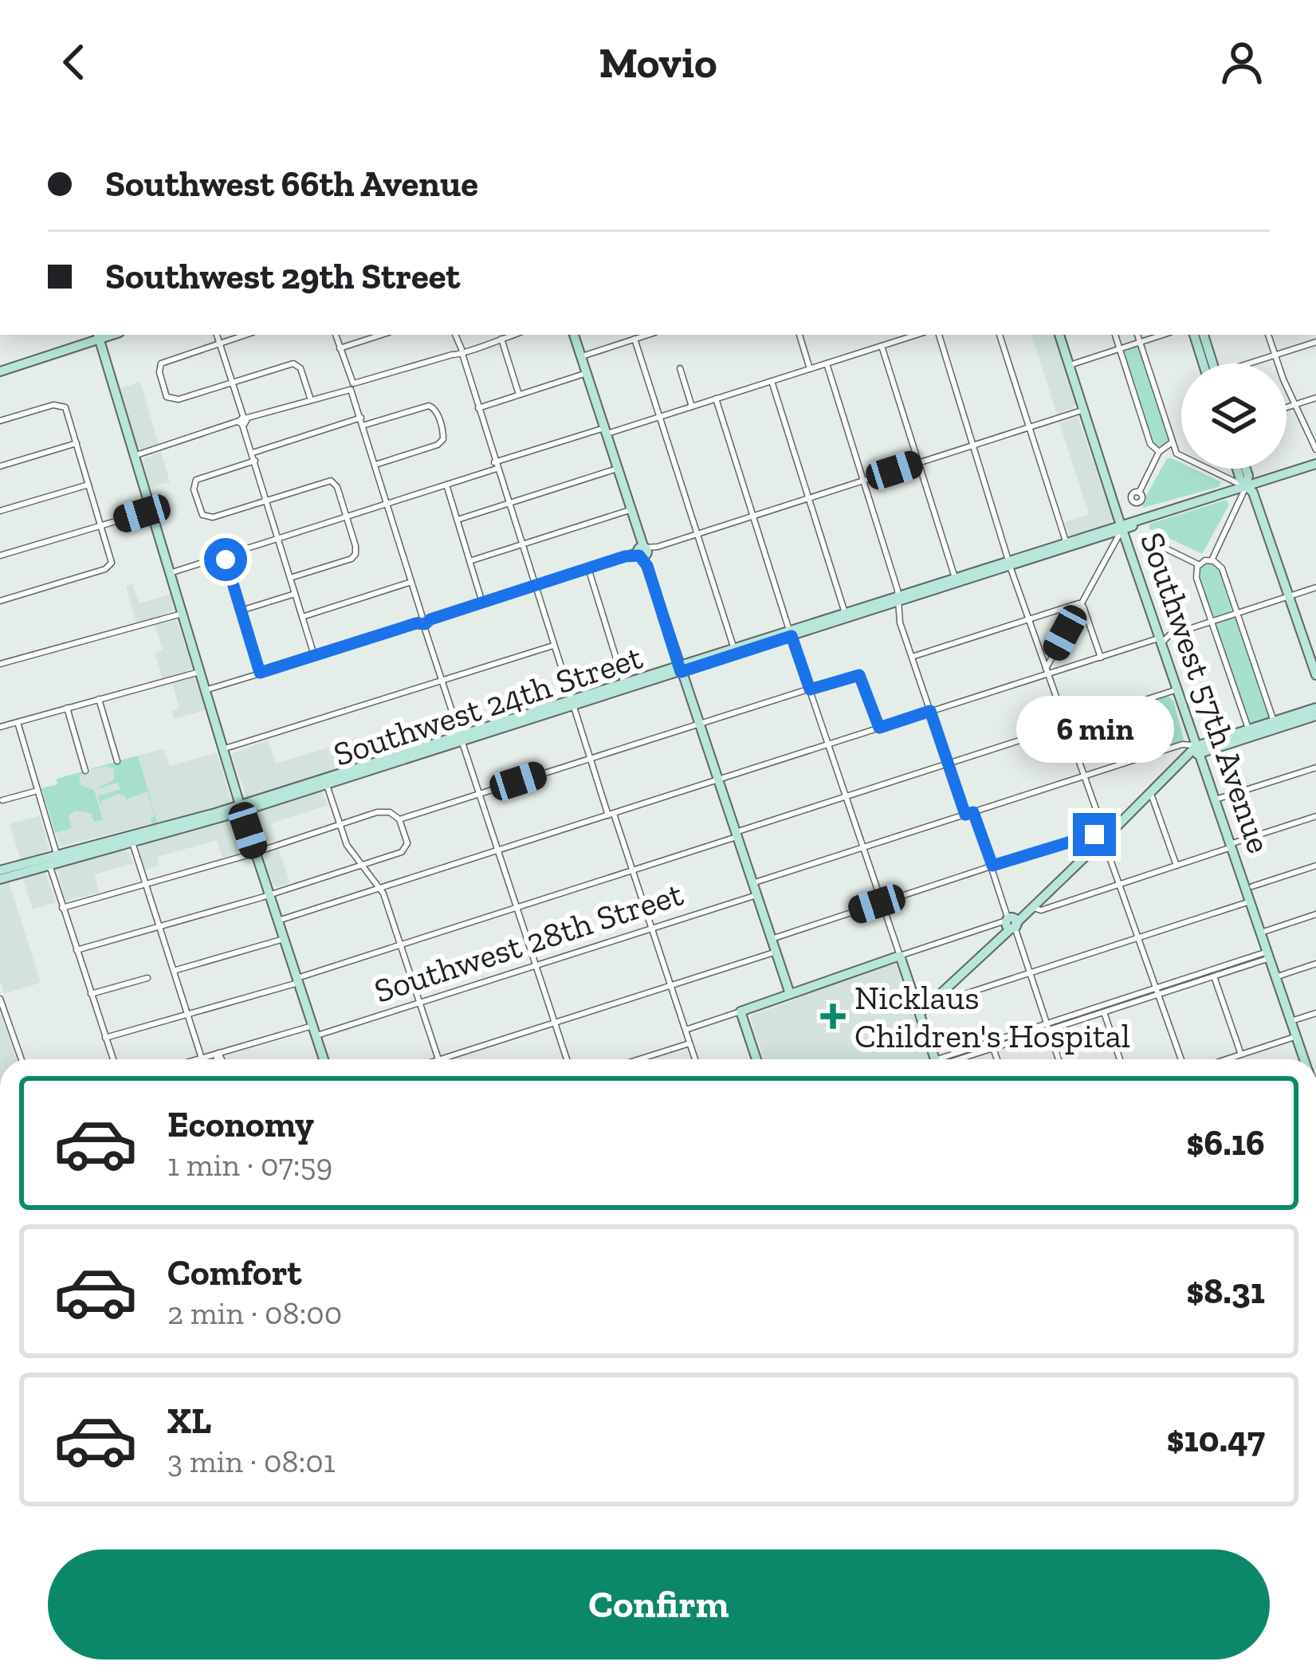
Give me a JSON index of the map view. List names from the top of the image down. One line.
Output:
{"streets":{"main road":["Southwest 57th Avenue","Southwest 24th Street"],"street":["Southwest 28th Street"]},"crossings":[["Southwest 57th Avenue","Southwest 24th Street"]],"places":{"health":["Nicklaus Children's Hospital"]},"page":{"header":"Movio","banner":["Southwest 66th Avenue","Southwest 29th Street"],"bubble":"6 min","list":[{"name":"Economy","note":"1 min · 07:59","value":"$6.16"},{"name":"Comfort","note":"2 min · 08:00","value":"$8.31"},{"name":"XL","note":"3 min · 08:01","value":"$10.47"}],"buttons":"Confirm"}}
